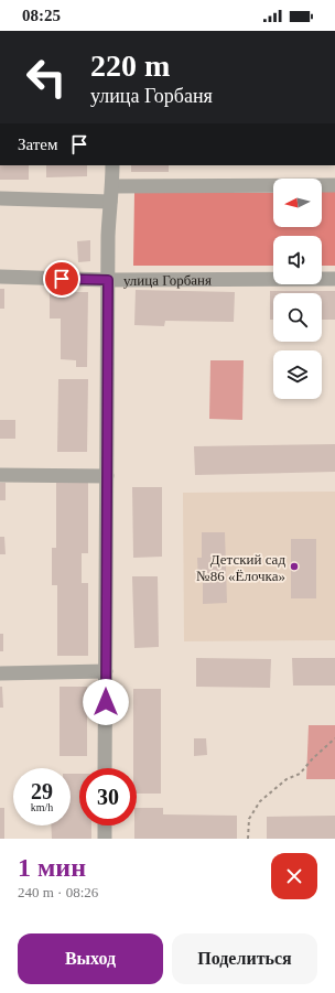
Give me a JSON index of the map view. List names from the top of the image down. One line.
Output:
{"streets":{"street":["улица Горбаня"]},"places":["Детский сад №86 «Ёлочка»"],"north":"left","page":{"status":"08:25","turn":["220 m","улица Горбаня"],"then":"Затем","speed":"29 km/h","limit":"30","heading":["1 мин","240 m · 08:26"],"buttons":["Выход","Поделиться"]}}
